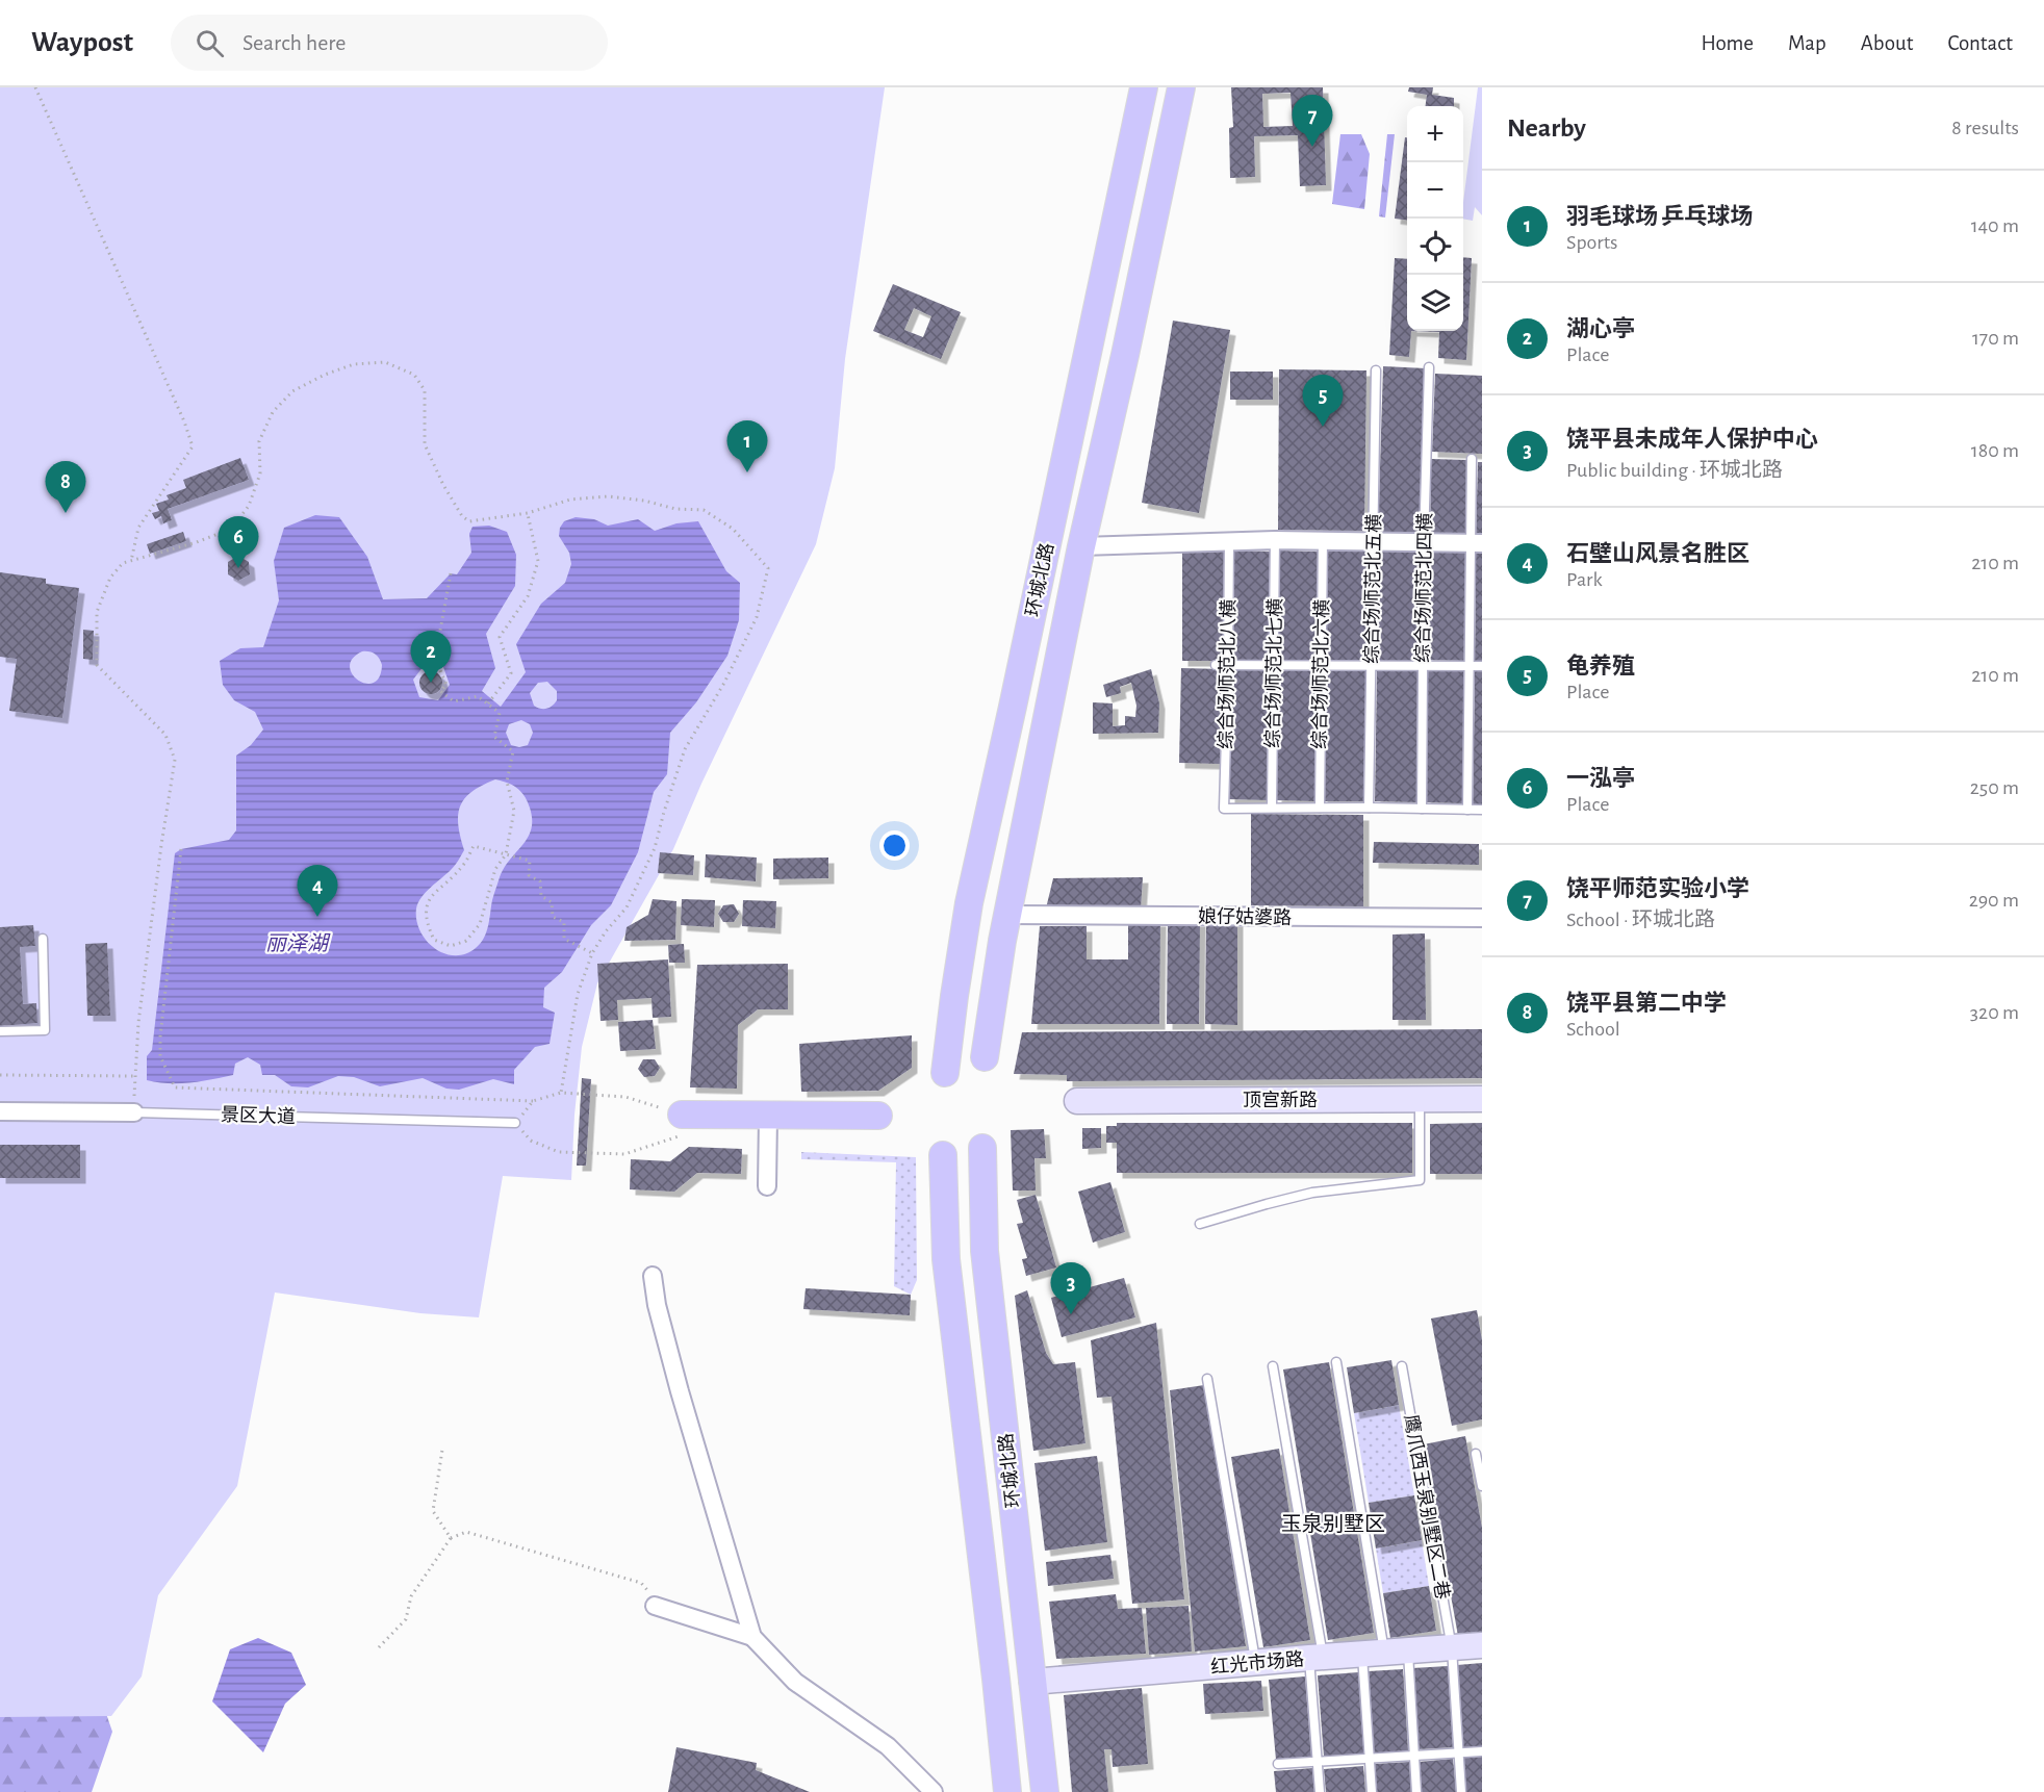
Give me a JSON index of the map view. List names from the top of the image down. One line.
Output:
{"streets":{"main road":["环城北路","顶宫新路","红光市场路"],"street":["娘仔姑婆路","景区大道"],"lane":["综合场师范北四横","综合场师范北五横","综合场师范北七横","综合场师范北八横","综合场师范北六横","鹰爪西玉泉别墅区二巷"]},"crossings":[["环城北路","娘仔姑婆路"],["环城北路","红光市场路"],["综合场师范北七横","综合场师范北八横"],["鹰爪西玉泉别墅区二巷","红光市场路"]],"districts":["玉泉别墅区"],"water":["丽泽湖"],"page":{"header":"Waypost","search":"Search here","nav":["Home","Map","About","Contact"],"heading":["Nearby","8 results"],"pins":["7","5","1","8","6","2","4","3"],"map_buttons":["+","−"],"list":[{"mark":"1","name":"羽毛球场 乒乓球场","note":"Sports","value":"140 m"},{"mark":"2","name":"湖心亭","note":"Place","value":"170 m"},{"mark":"3","name":"饶平县未成年人保护中心","note":"Public building · 环城北路","value":"180 m"},{"mark":"4","name":"石壁山风景名胜区","note":"Park","value":"210 m"},{"mark":"5","name":"龟养殖","note":"Place","value":"210 m"},{"mark":"6","name":"一泓亭","note":"Place","value":"250 m"},{"mark":"7","name":"饶平师范实验小学","note":"School · 环城北路","value":"290 m"},{"mark":"8","name":"饶平县第二中学","note":"School","value":"320 m"}]}}
